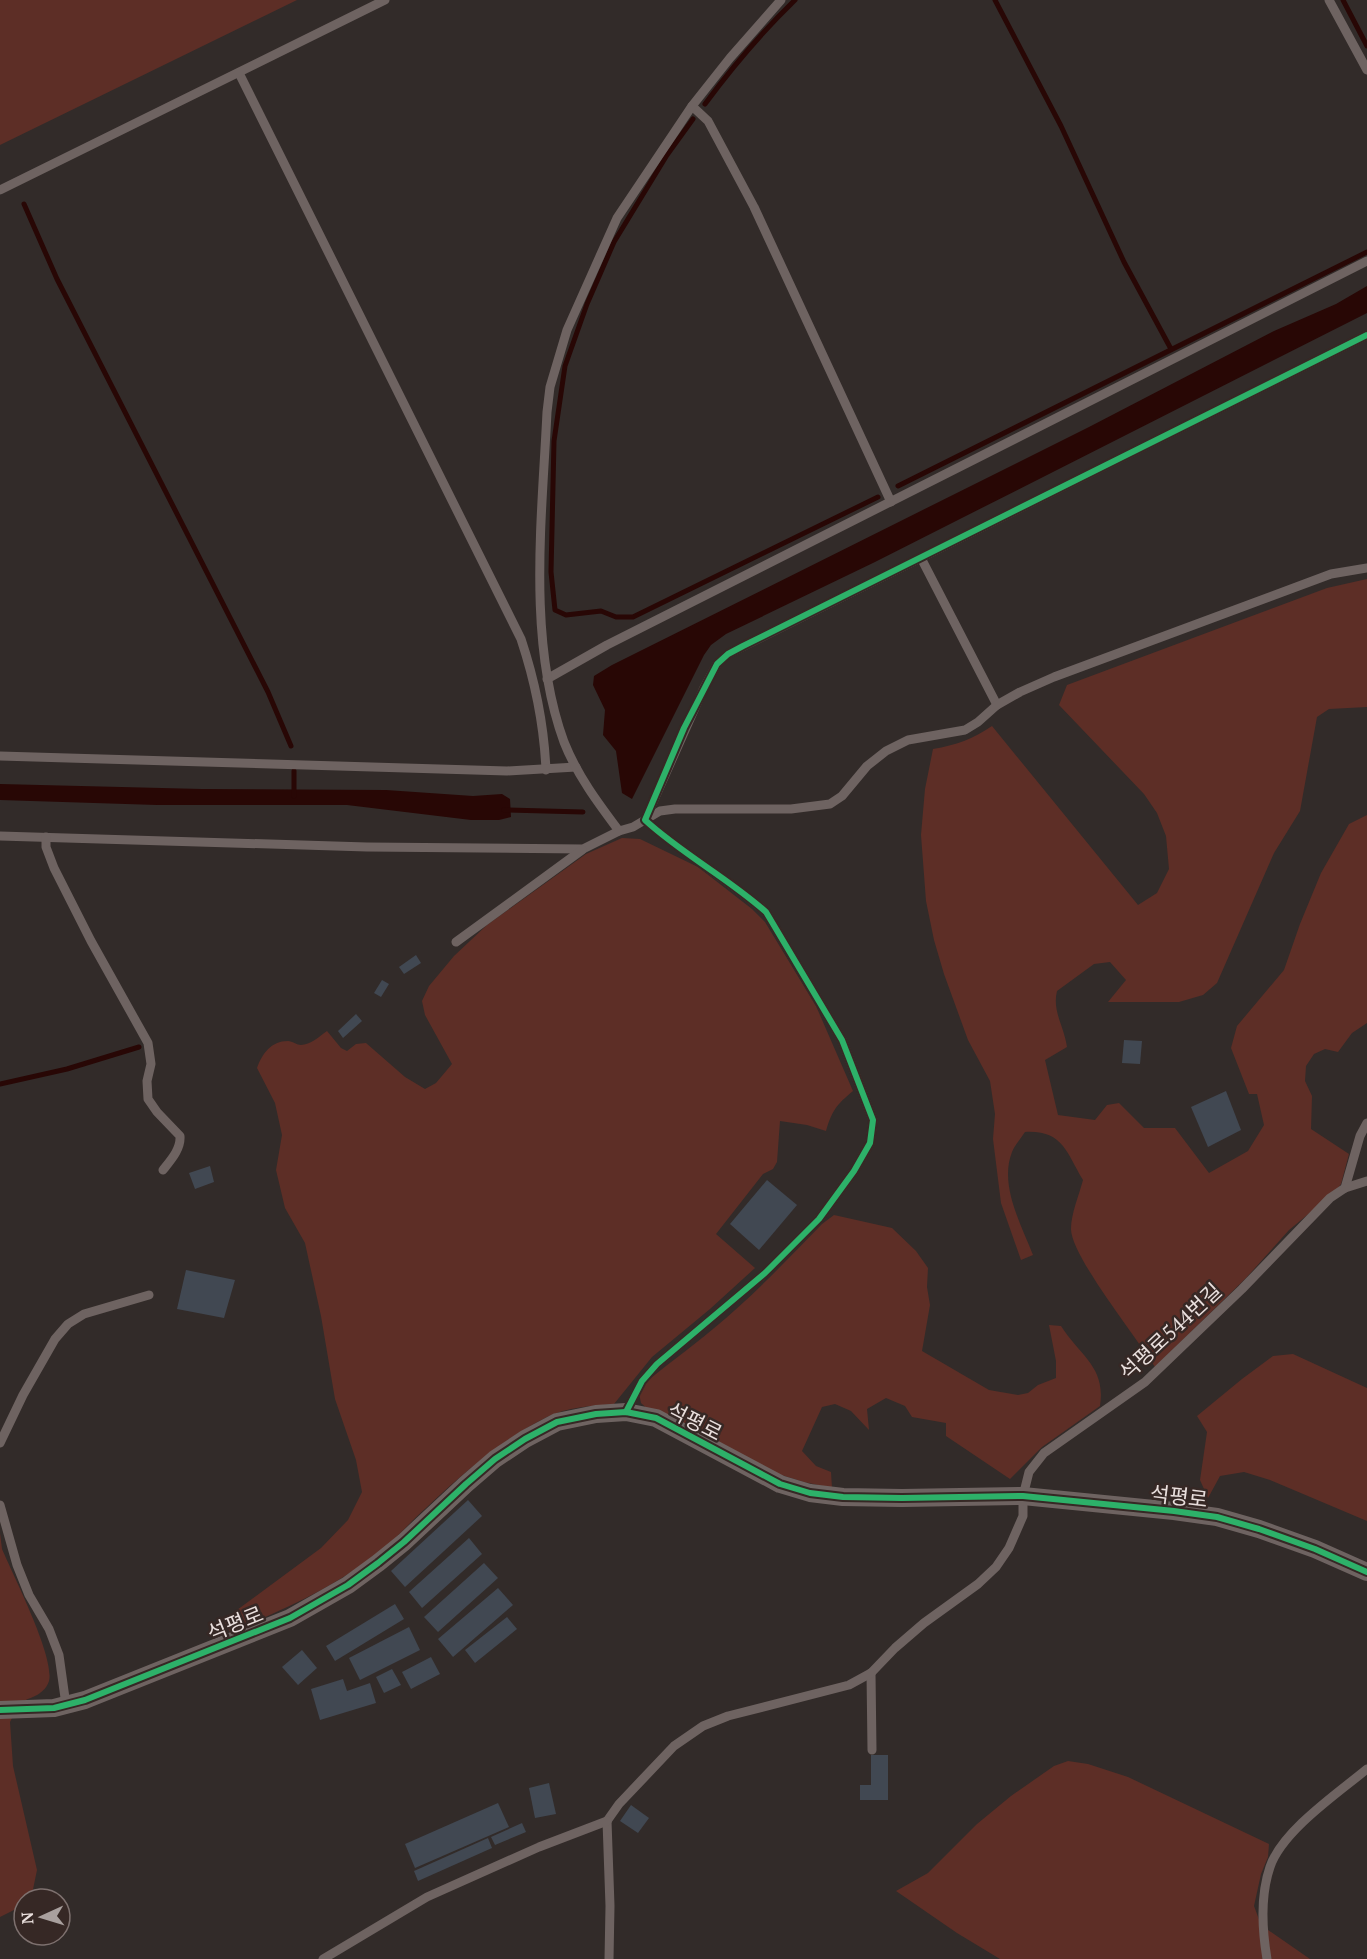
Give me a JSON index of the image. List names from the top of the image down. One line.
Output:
{"streets":{"street":["석평로"],"lane":["석평로544번길"]},"crossings":[["석평로544번길","석평로"]],"north":"left"}
